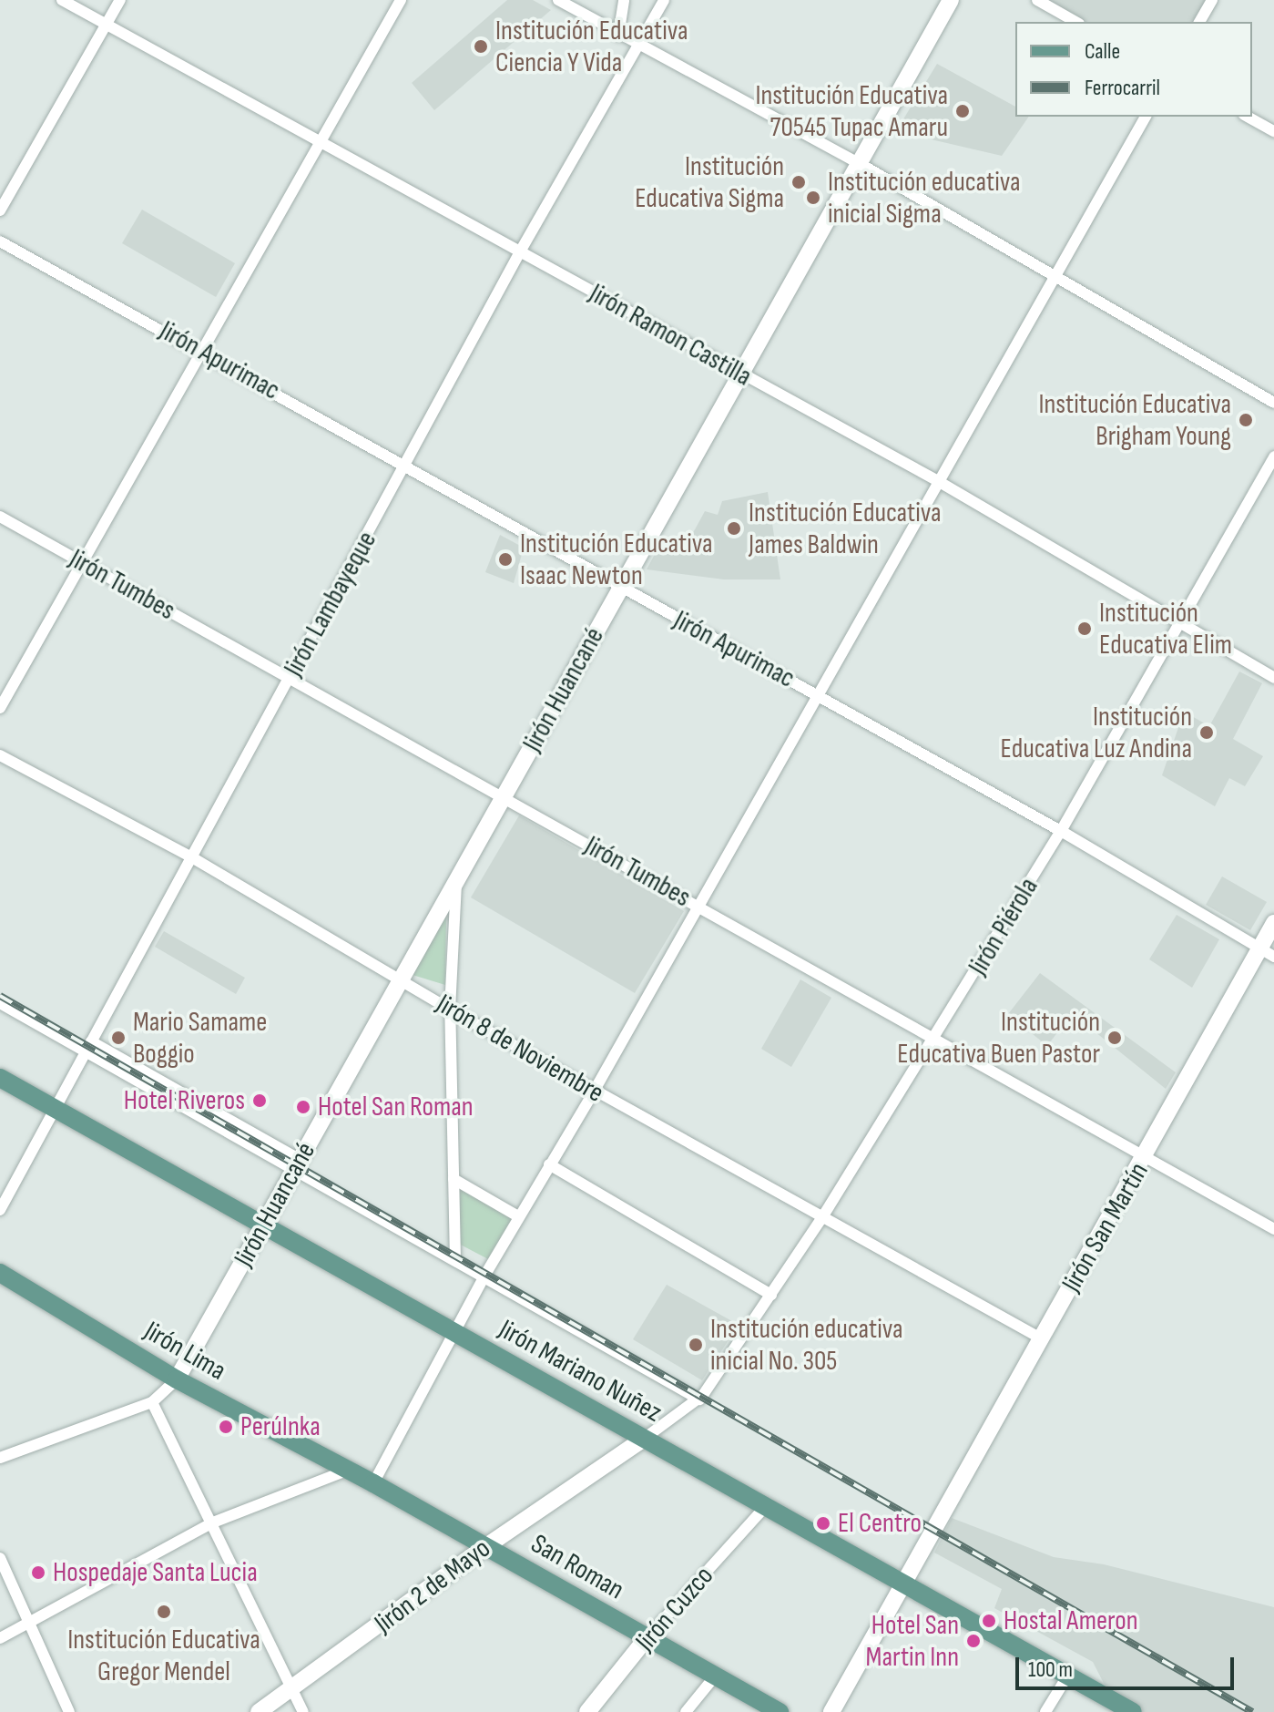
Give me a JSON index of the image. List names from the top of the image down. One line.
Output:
{"streets":{"main road":["Jirón Lima","Jirón Mariano Nuñez","San Roman"],"street":["Jirón Ramon Castilla","Jirón Apurimac","Jirón Tumbes","Jirón Lambayeque","Jirón Huancané","Jirón Piérola","Jirón 8 de Noviembre","Jirón San Martín","Jirón 2 de Mayo","Jirón Cuzco"]},"crossings":[["Jirón Ramon Castilla","Jirón Lambayeque"],["Jirón Ramon Castilla","Jirón Huancané"],["Jirón Ramon Castilla","Jirón Piérola"],["Jirón Apurimac","Jirón Lambayeque"],["Jirón Apurimac","Jirón Huancané"],["Jirón Apurimac","Jirón Piérola"],["Jirón Apurimac","Jirón San Martín"],["Jirón Tumbes","Jirón Lambayeque"],["Jirón Tumbes","Jirón Huancané"],["Jirón Tumbes","Jirón Piérola"],["Jirón Tumbes","Jirón San Martín"],["Jirón Lambayeque","Jirón 8 de Noviembre"],["Jirón Lambayeque","Jirón Mariano Nuñez"],["Jirón Huancané","Jirón 8 de Noviembre"],["Jirón Huancané","Jirón Lima"],["Jirón Huancané","Jirón Mariano Nuñez"],["Jirón Piérola","Jirón 8 de Noviembre"],["Jirón Piérola","Jirón Mariano Nuñez"],["Jirón Piérola","Jirón 2 de Mayo"],["Jirón 8 de Noviembre","Jirón San Martín"],["Jirón San Martín","Jirón Mariano Nuñez"],["Jirón Lima","San Roman"],["Jirón Mariano Nuñez","Jirón 2 de Mayo"],["Jirón Mariano Nuñez","Jirón Cuzco"],["San Roman","Jirón 2 de Mayo"],["San Roman","Jirón Cuzco"]],"places":["Institución Educativa Ciencia Y Vida","Institución Educativa 70545 Tupac Amaru","Institución Educativa Sigma","Institución educativa inicial Sigma","Institución Educativa Brigham Young","Institución Educativa James Baldwin","Institución Educativa Isaac Newton","Institución Educativa Elim","Institución Educativa Luz Andina","Mario Samame Boggio","Institución Educativa Buen Pastor","Hotel Riveros","Hotel San Roman","Institución educativa inicial No. 305","PerúInka","El Centro","Hospedaje Santa Lucia","Institución Educativa Gregor Mendel","Hostal Ameron","Hotel San Martin Inn"],"legend":["Calle","Ferrocarril"],"scale_bar":"100 m"}
